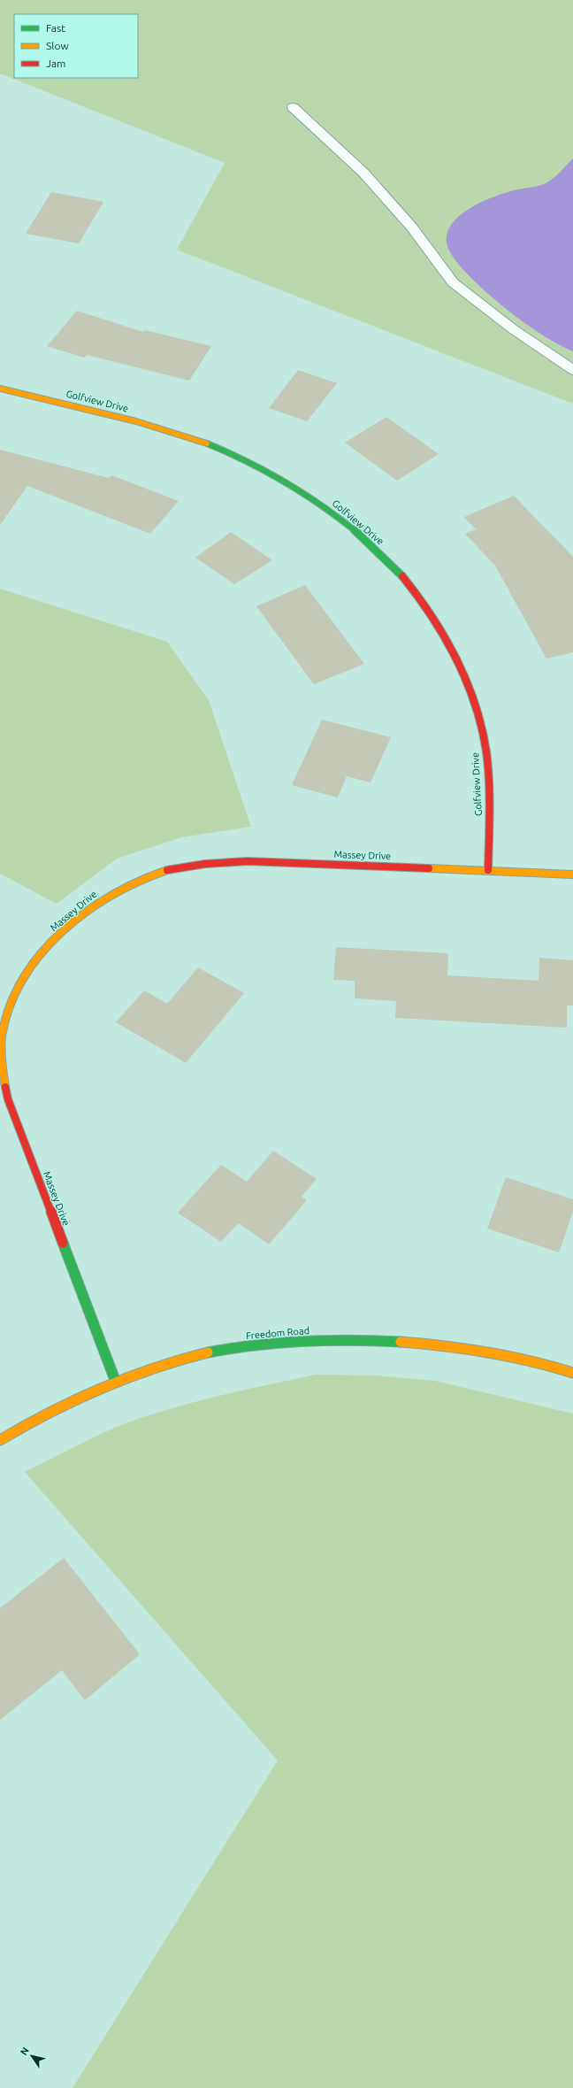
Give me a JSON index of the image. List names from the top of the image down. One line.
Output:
{"streets":{"street":["Golfview Drive","Massey Drive","Freedom Road"]},"crossings":[["Golfview Drive","Massey Drive"],["Massey Drive","Freedom Road"]],"legend":["Fast","Slow","Jam"],"north":"top left"}
